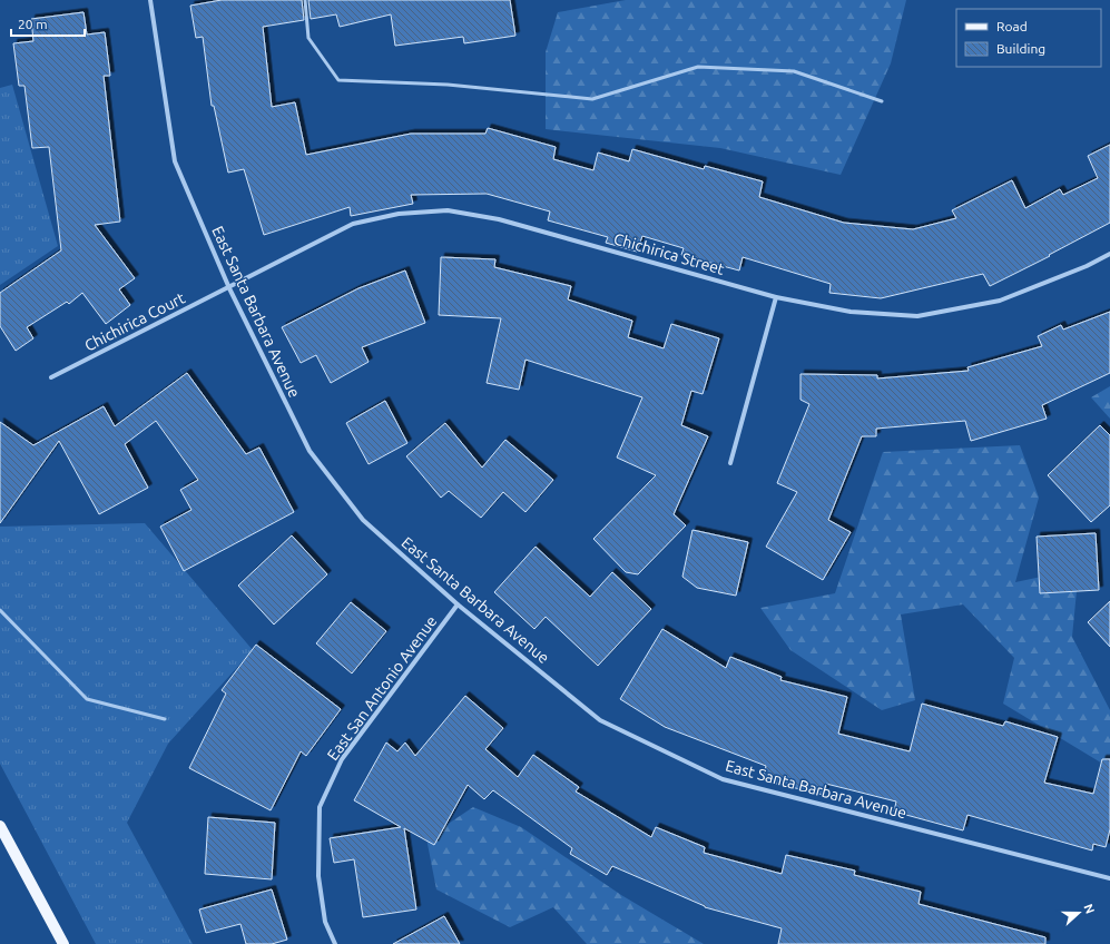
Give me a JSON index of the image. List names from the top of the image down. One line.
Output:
{"streets":{"street":["Chichirica Street","East Santa Barbara Avenue","Chichirica Court","East San Antonio Avenue"]},"crossings":[["Chichirica Street","East Santa Barbara Avenue"],["Chichirica Street","Chichirica Court"],["East Santa Barbara Avenue","Chichirica Court"],["East Santa Barbara Avenue","East San Antonio Avenue"]],"legend":["Road","Building"],"scale_bar":"20 m","north":"right"}
